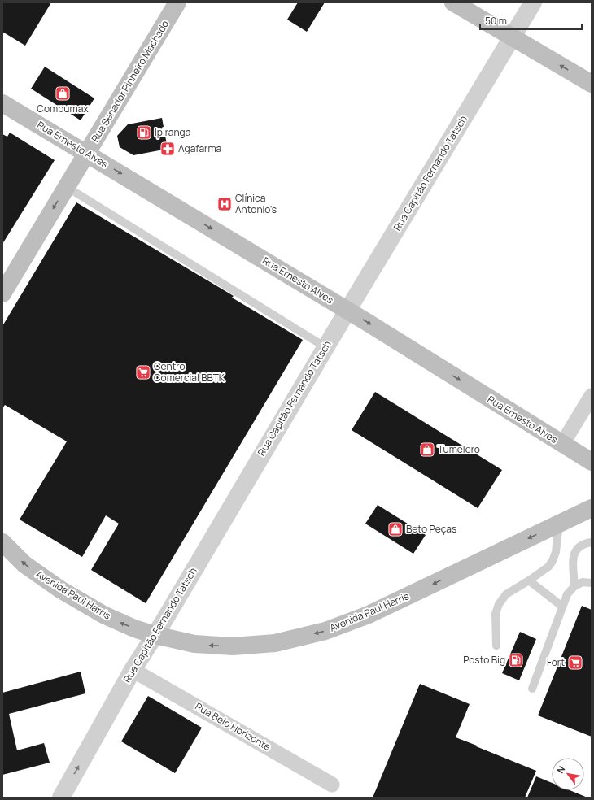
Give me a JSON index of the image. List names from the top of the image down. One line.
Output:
{"streets":{"main road":["Rua Senador Pinheiro Machado","Rua Ernesto Alves","Avenida Paul Harris"],"street":["Rua Capitão Fernando Tatsch","Rua Belo Horizonte"]},"crossings":[["Rua Senador Pinheiro Machado","Rua Ernesto Alves"],["Rua Ernesto Alves","Rua Capitão Fernando Tatsch"],["Rua Capitão Fernando Tatsch","Avenida Paul Harris"],["Rua Capitão Fernando Tatsch","Rua Belo Horizonte"]],"one_way":["Rua Senador Pinheiro Machado","Rua Ernesto Alves","Avenida Paul Harris"],"places":{"shop":["Compumax","Tumelero","Beto Peças"],"fuel station":["Ipiranga","Posto Big"],"pharmacy":["Agafarma"],"hospital":["Clínica Antonio's"],"supermarket":["Centro Comercial BBTK","Fort"]},"scale_bar":"50 m","north":"top left"}
